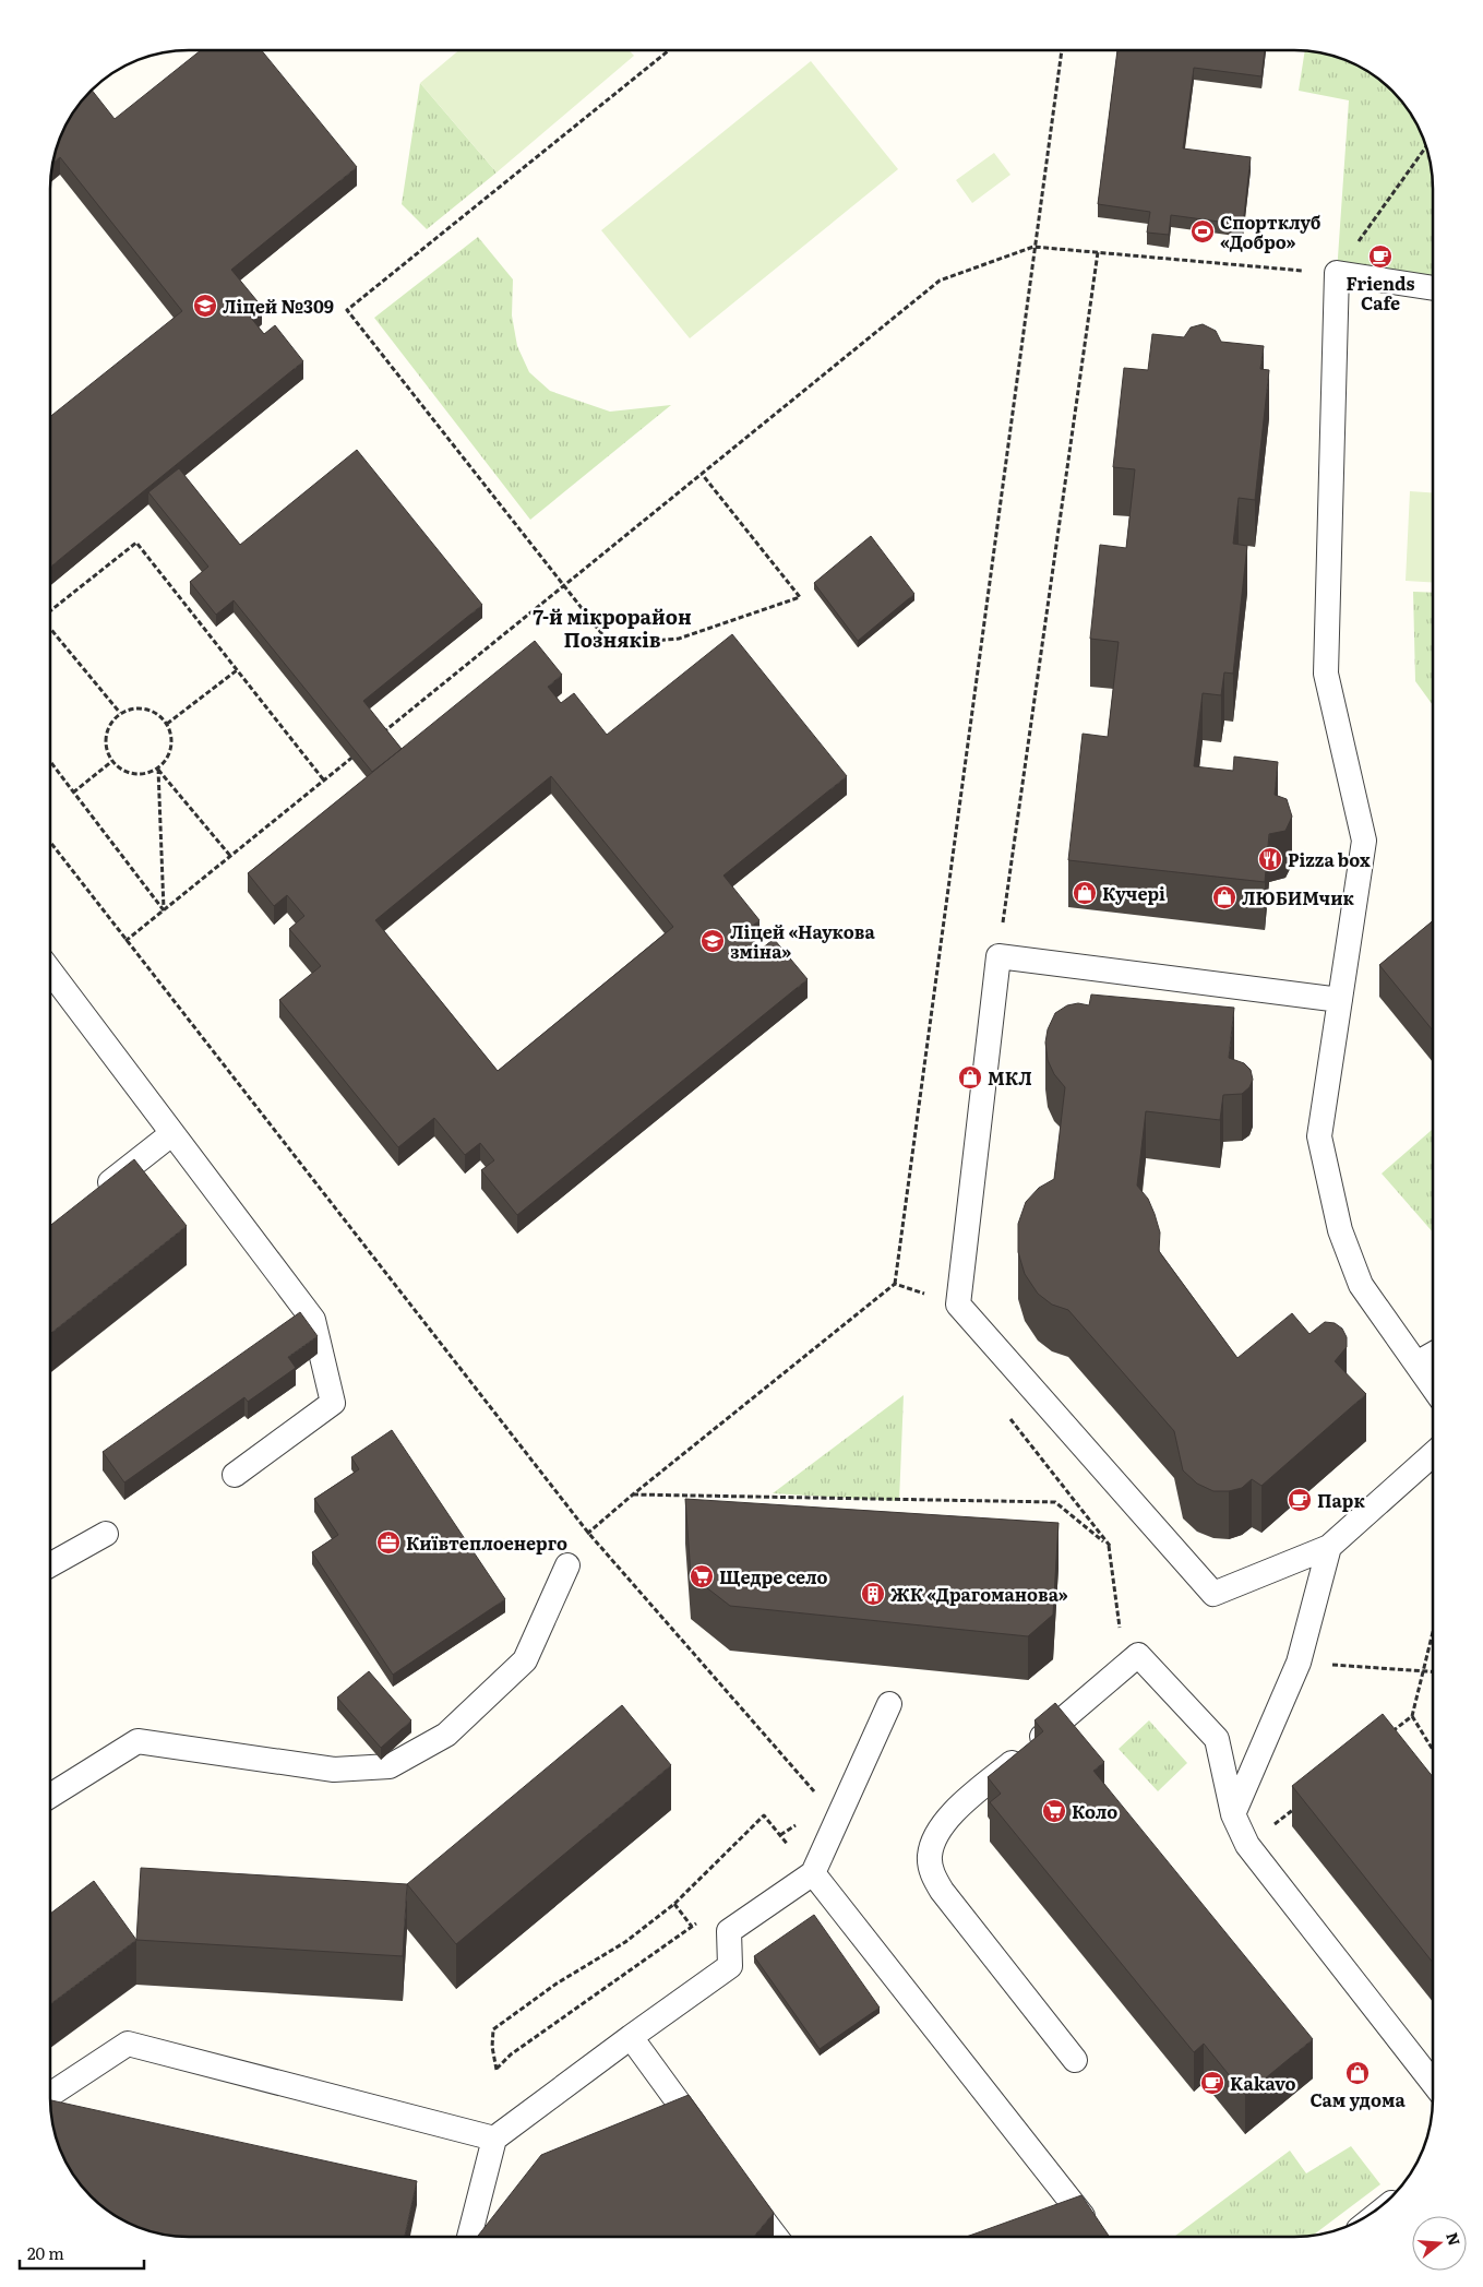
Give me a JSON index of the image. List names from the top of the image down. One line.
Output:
{"districts":["7-й мікрорайон Позняків"],"places":{"sports":["Спортклуб «Добро»"],"cafe":["Friends Cafe","Парк","Kakavo"],"school or university":["Ліцей №309","Ліцей «Наукова зміна»"],"restaurant":["Pizza box"],"shop":["Кучері","ЛЮБИМчик","МКЛ","Сам удома"],"office":["Київтеплоенерго"],"supermarket":["Щедре село","Коло"],"building":["ЖК «Драгоманова»"]},"scale_bar":"20 m","north":"right"}
